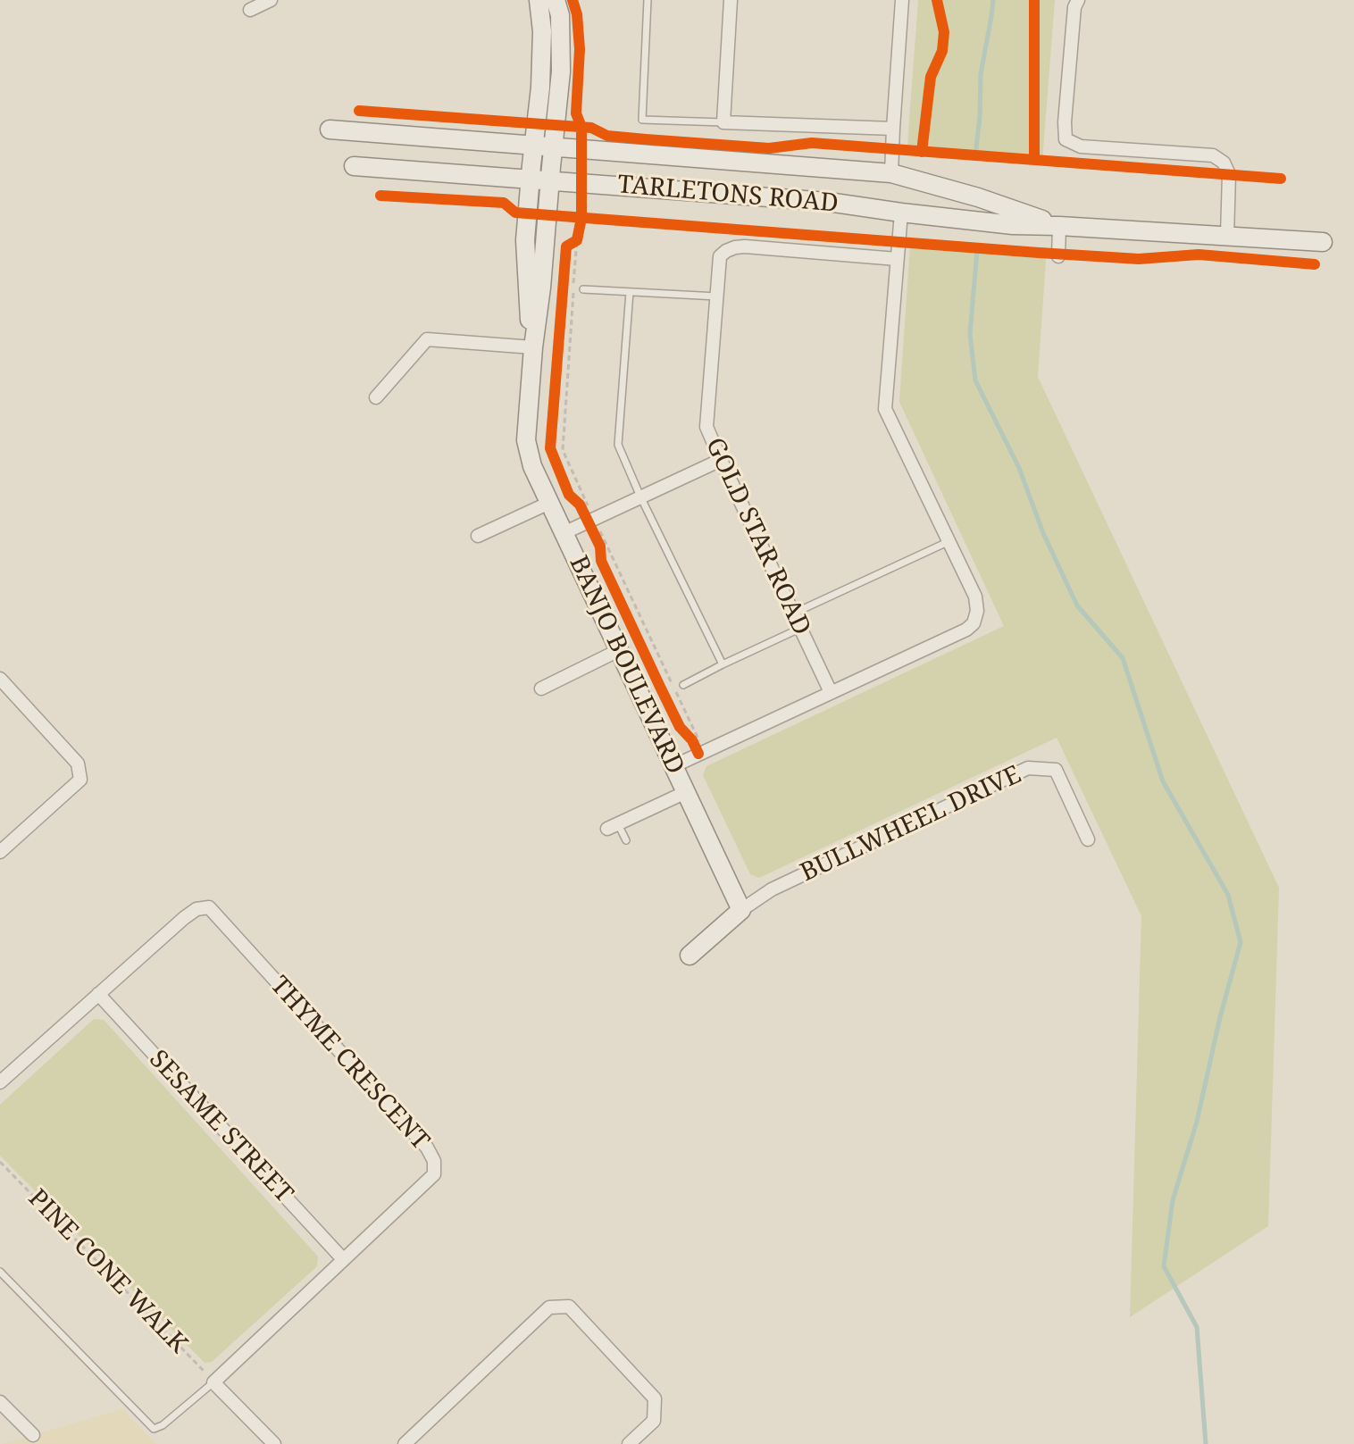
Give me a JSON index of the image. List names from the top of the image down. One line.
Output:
{"streets":{"street":["TARLETONS ROAD","GOLD STAR ROAD","BANJO BOULEVARD","BULLWHEEL DRIVE","THYME CRESCENT","SESAME STREET"],"path":["PINE CONE WALK"]},"crossings":[["TARLETONS ROAD","BANJO BOULEVARD"],["BANJO BOULEVARD","BULLWHEEL DRIVE"],["THYME CRESCENT","SESAME STREET"],["THYME CRESCENT","PINE CONE WALK"]]}
